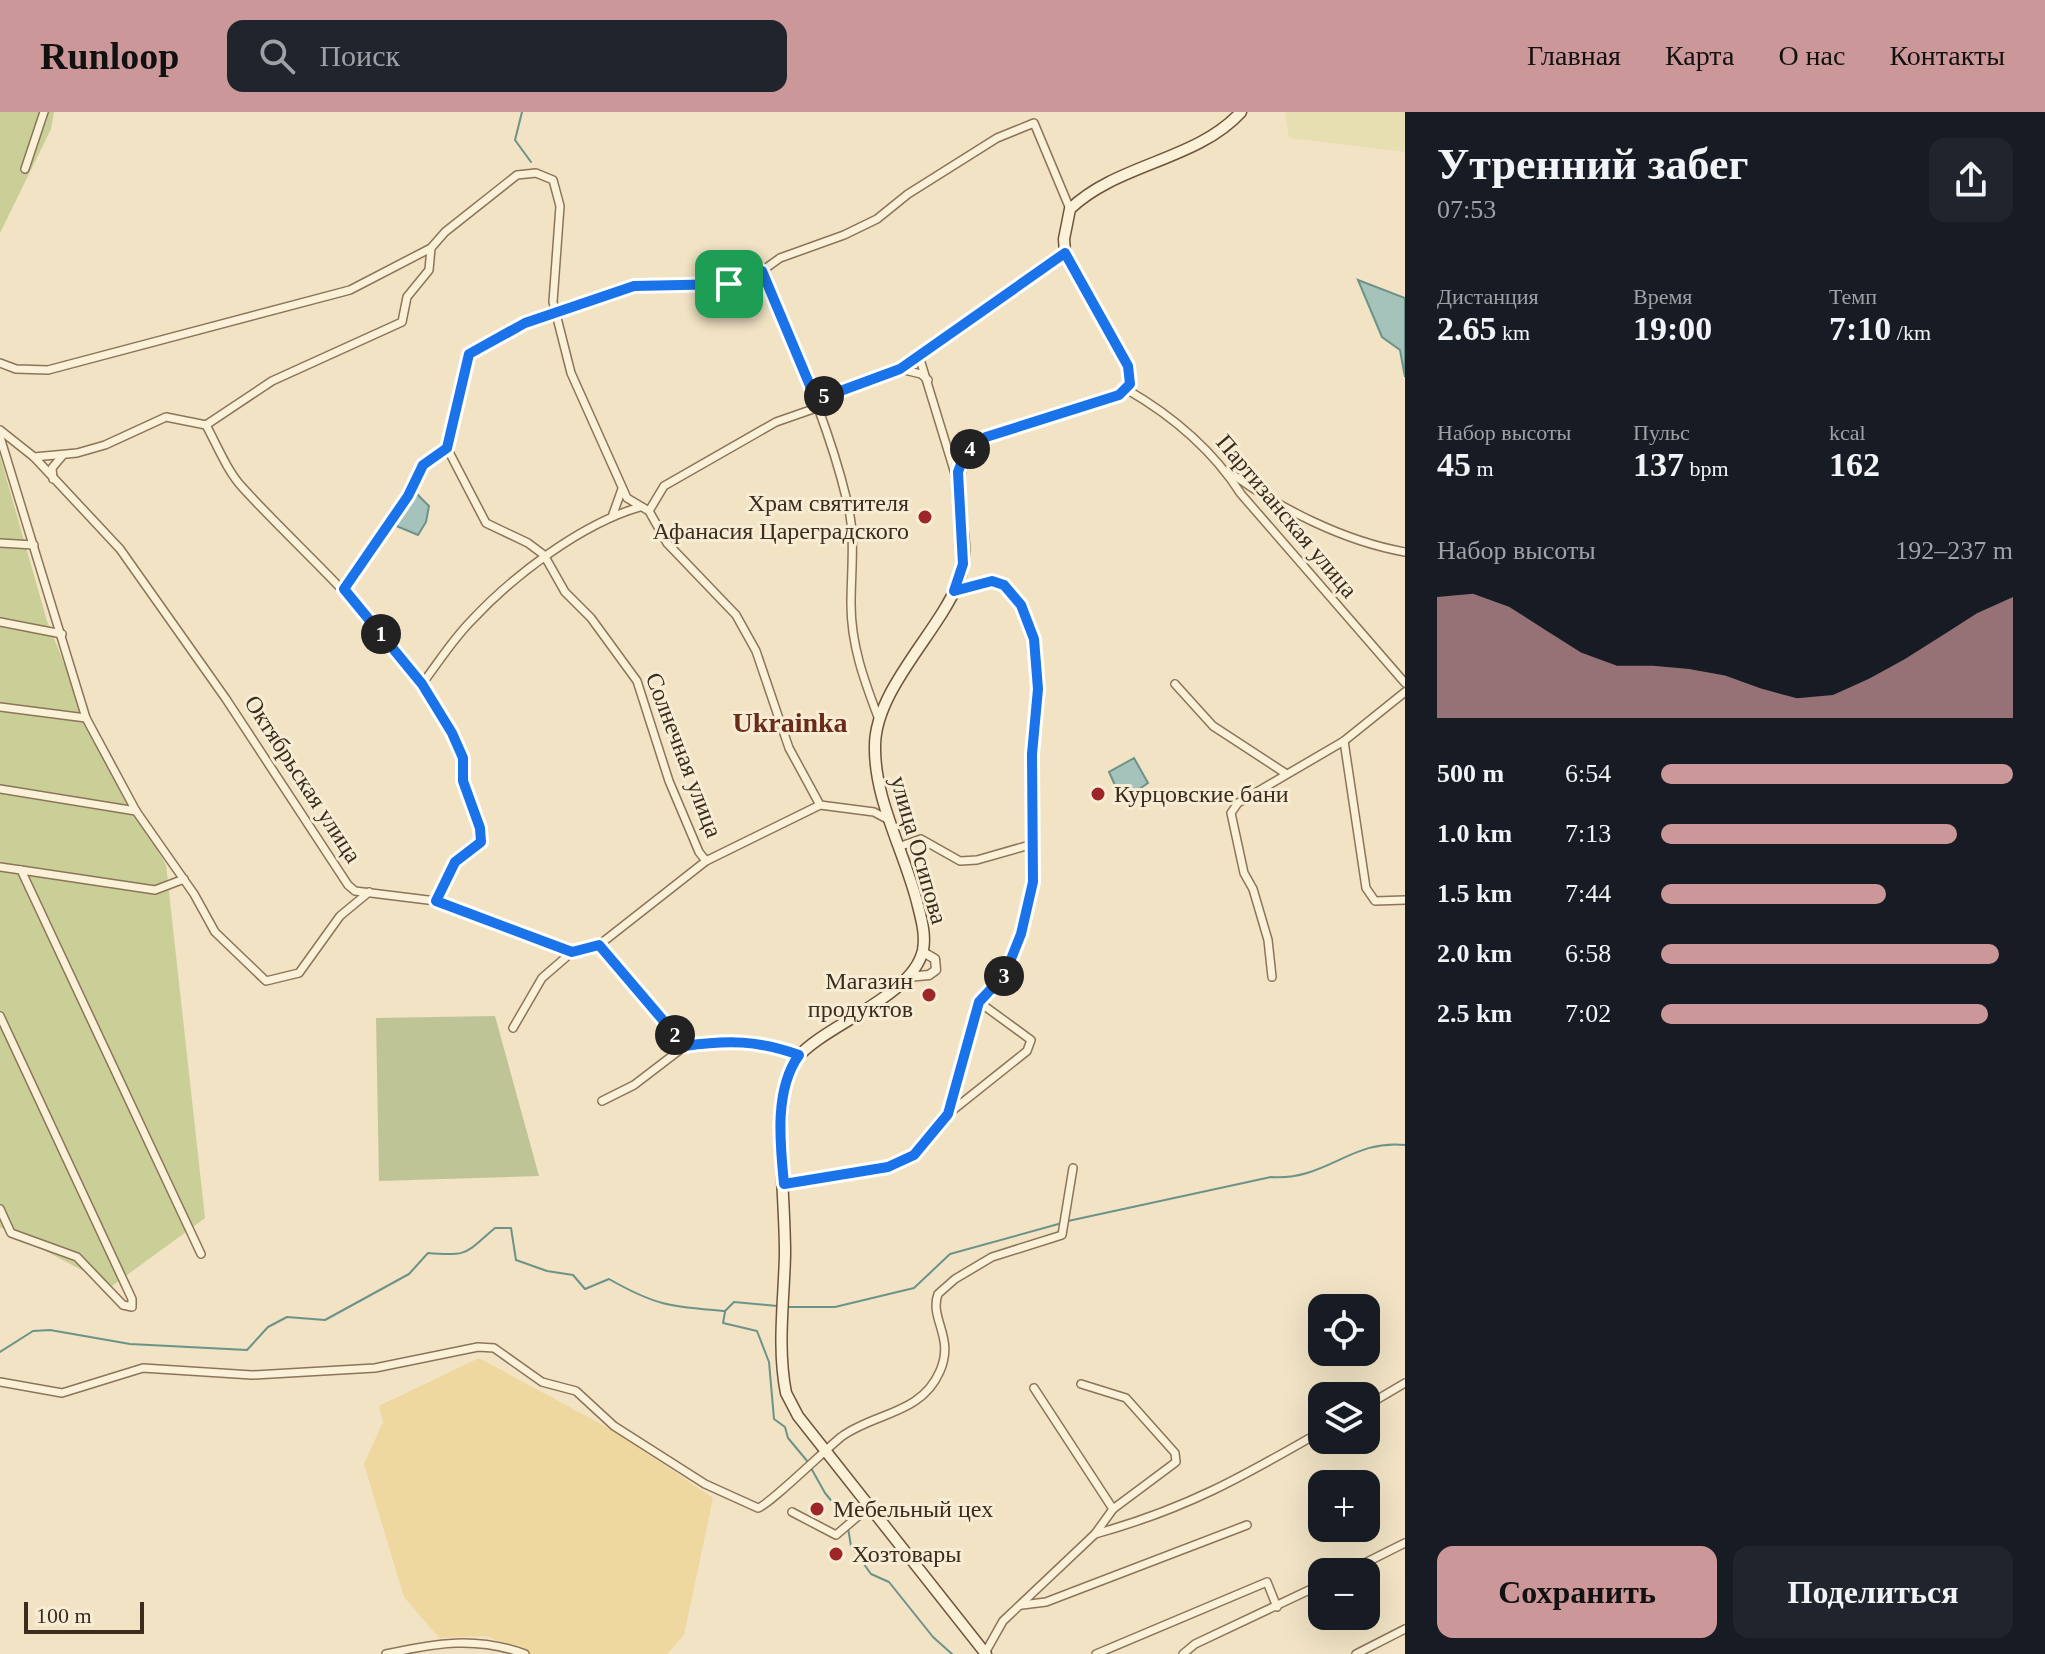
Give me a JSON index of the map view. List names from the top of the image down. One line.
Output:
{"streets":{"main road":["улица Осипова"],"street":["Партизанская улица","Солнечная улица","Октябрьская улица"]},"crossings":[["Партизанская улица","улица Осипова"]],"districts":["Ukrainka"],"places":["Храм святителя Афанасия Цареградского","Курцовские бани","Магазин продуктов","Мебельный цех","Хозтовары"],"scale_bar":"100 m","page":{"header":"Runloop","search":"Поиск","nav":["Главная","Карта","О нас","Контакты"],"heading":["Утренний забег","07:53"],"stats":[["Дистанция","2.65 km"],["Время","19:00"],["Темп","7:10 /km"],["Набор высоты","45 m"],["Пульс","137 bpm"],["kcal","162"]],"pins":["5","4","1","3","2"],"chart":["Набор высоты","192–237 m"],"list":[{"name":"500 m","note":"6:54"},{"name":"1.0 km","note":"7:13"},{"name":"1.5 km","note":"7:44"},{"name":"2.0 km","note":"6:58"},{"name":"2.5 km","note":"7:02"}],"map_buttons":["+","−"],"buttons":["Сохранить","Поделиться"],"scale":"100 m"}}
